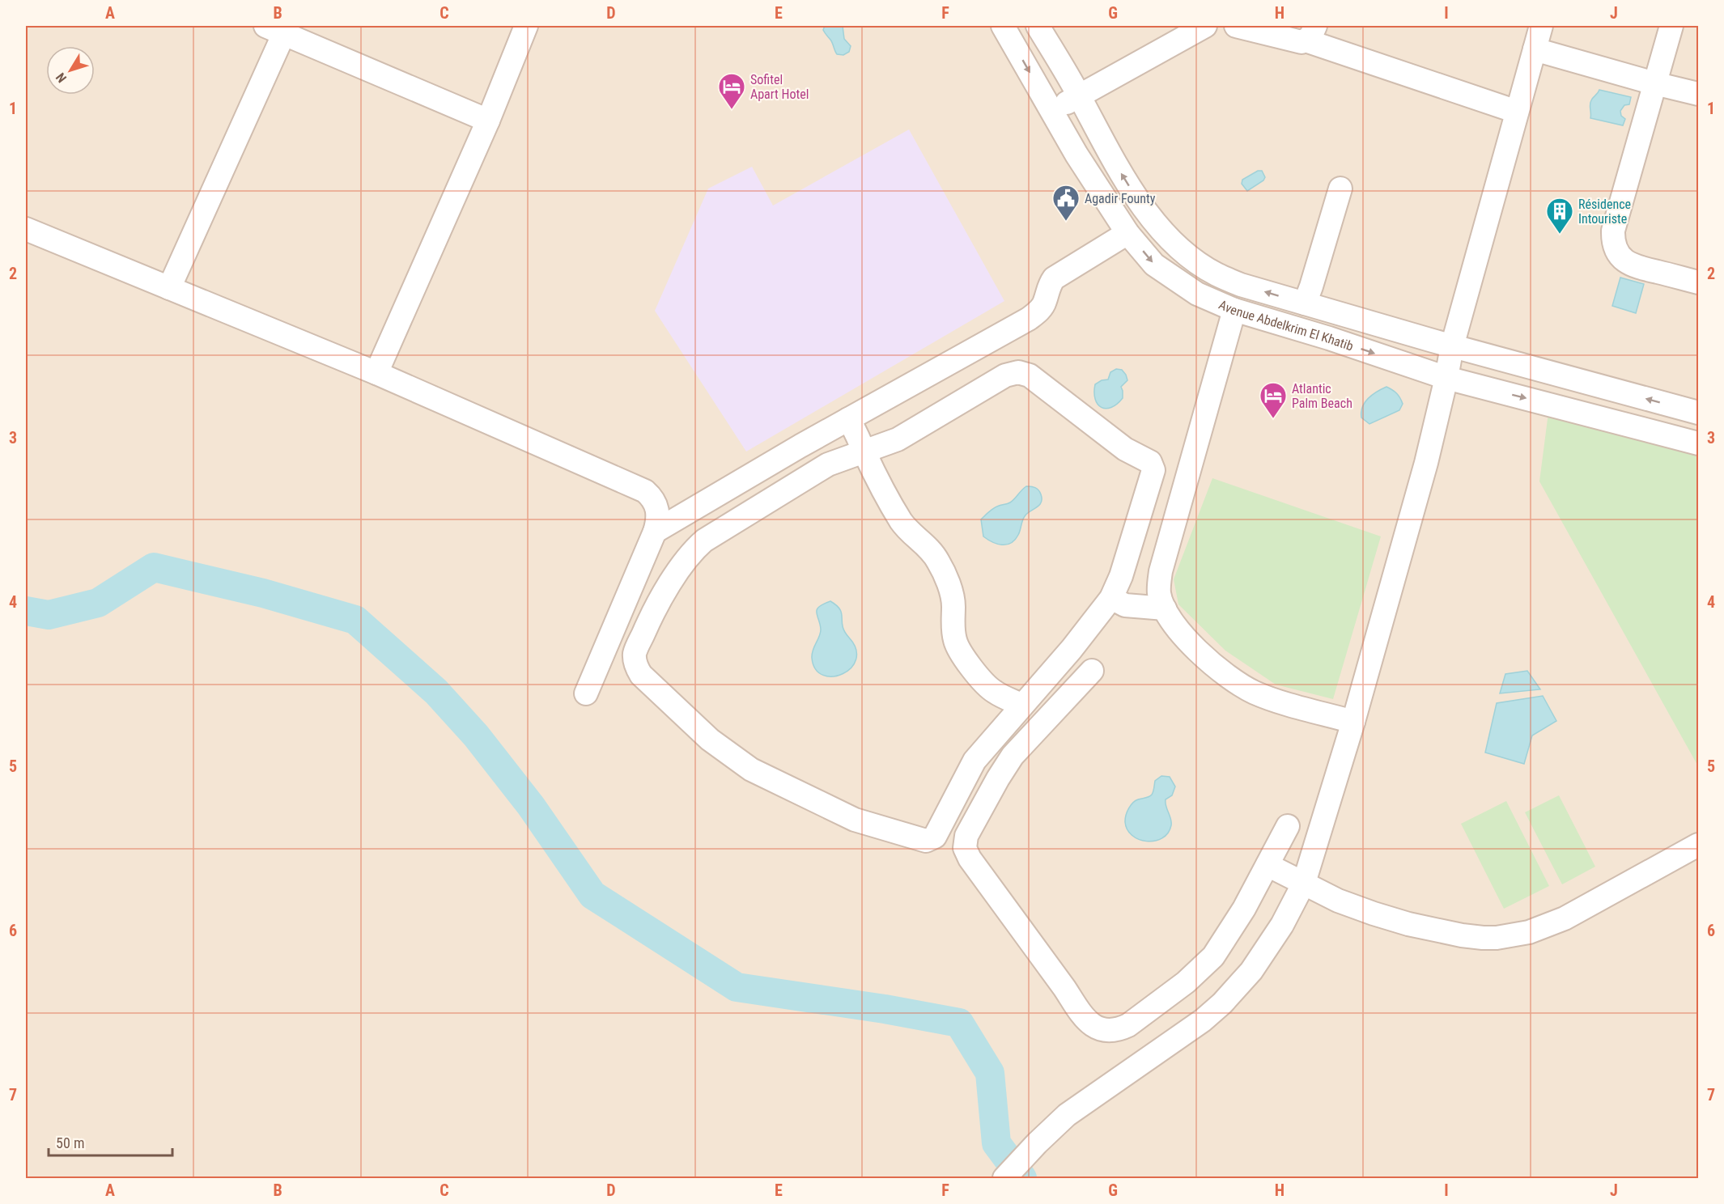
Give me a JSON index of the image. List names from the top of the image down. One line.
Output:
{"streets":{"street":["Avenue Abdelkrim El Khatib"]},"places":{"hotel":["Sofitel Apart Hotel","Atlantic Palm Beach"],"public building":["Agadir Founty"],"building":["Résidence Intouriste"]},"scale_bar":"50 m","north":"bottom left","grid":{"columns":["A","B","C","D","E","F","G","H","I","J"],"rows":["1","2","3","4","5","6","7"]}}
